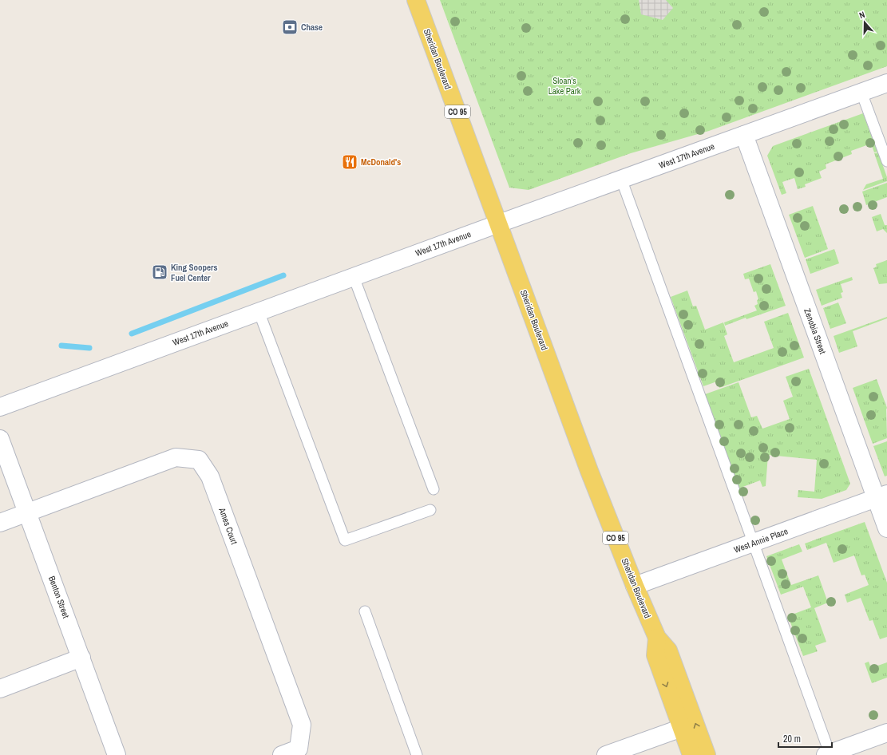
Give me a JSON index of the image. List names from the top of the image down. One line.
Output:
{"streets":{"main road":["Sheridan Boulevard","CO 95"],"street":["West 17th Avenue","Zenobia Street","Ames Court","West Annie Place","Benton Street"]},"crossings":[["Sheridan Boulevard","West 17th Avenue"],["Sheridan Boulevard","West Annie Place"],["West 17th Avenue","Zenobia Street"],["Zenobia Street","West Annie Place"],["Ames Court","Benton Street"]],"parks":["Sloan's Lake Park"],"places":{"bank":["Chase"],"restaurant":["McDonald's"],"fuel station":["King Soopers Fuel Center"]},"scale_bar":"20 m","north":"top"}
